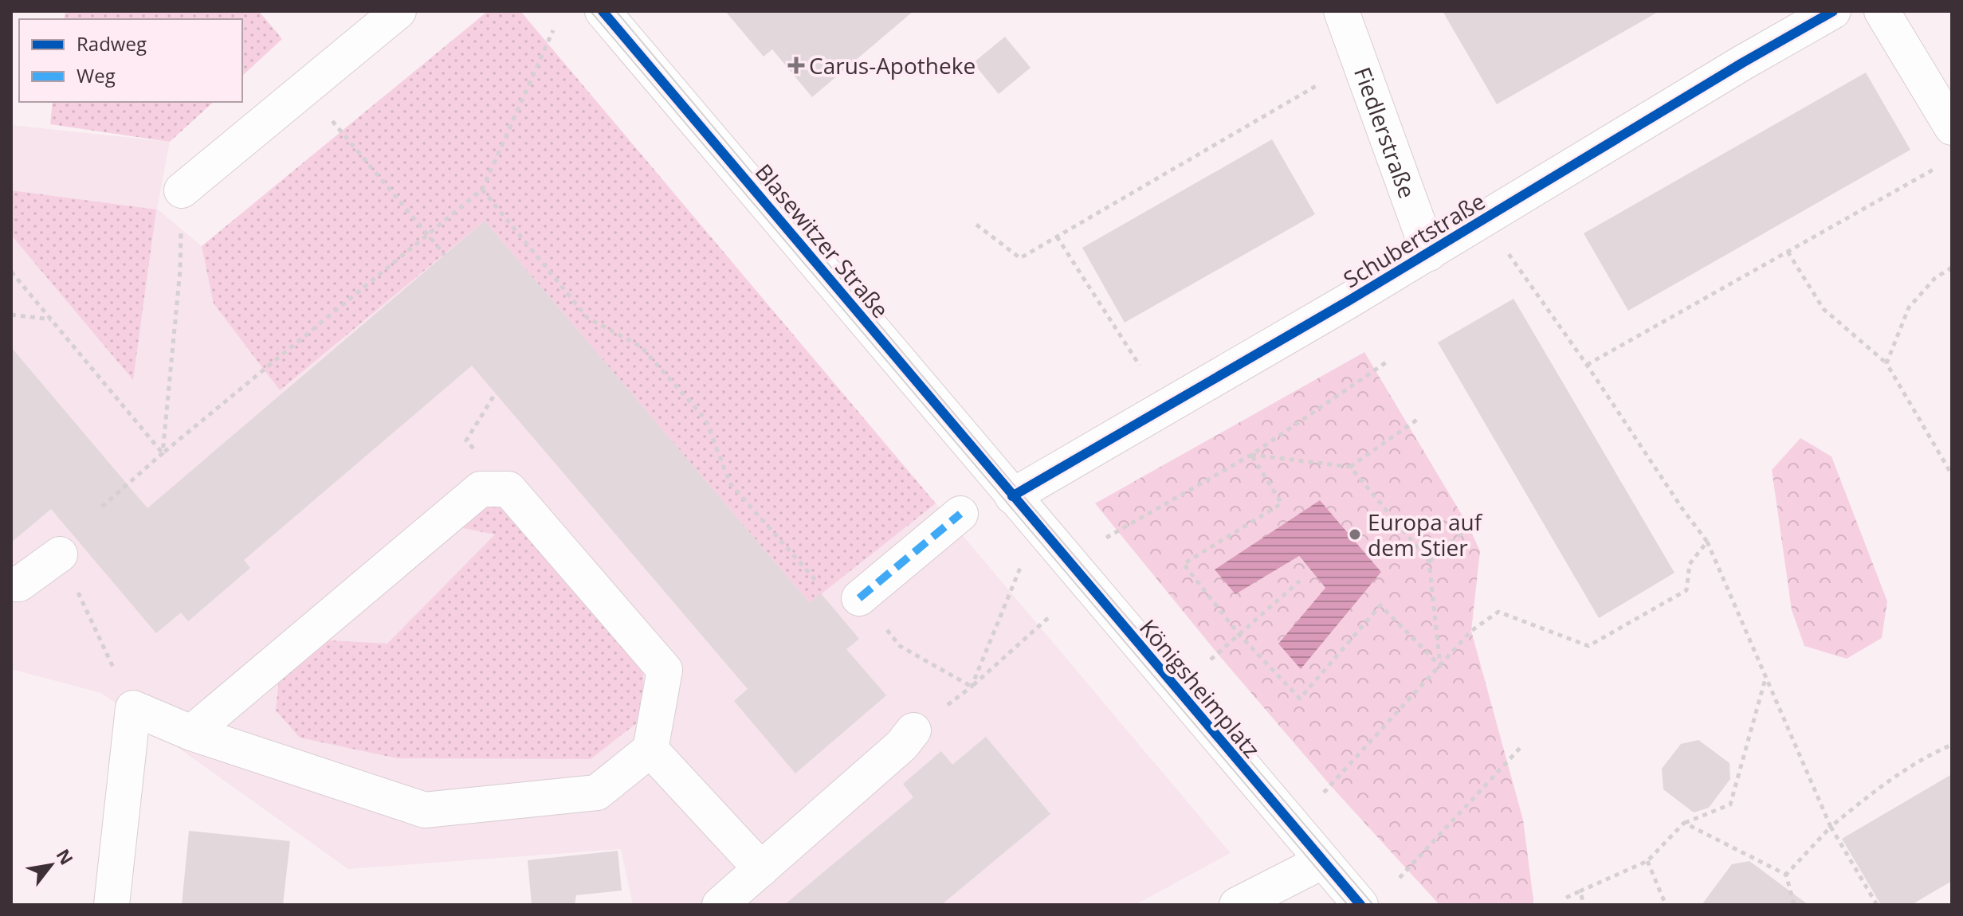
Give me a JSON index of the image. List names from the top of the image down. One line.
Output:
{"streets":{"street":["Fiedlerstraße","Schubertstraße","Blasewitzer Straße","Königsheimplatz"]},"crossings":[["Fiedlerstraße","Schubertstraße"],["Schubertstraße","Blasewitzer Straße"],["Schubertstraße","Königsheimplatz"],["Blasewitzer Straße","Königsheimplatz"]],"places":{"health":["Carus-Apotheke"],"other":["Europa auf dem Stier"]},"legend":["Radweg","Weg"],"north":"top right"}
